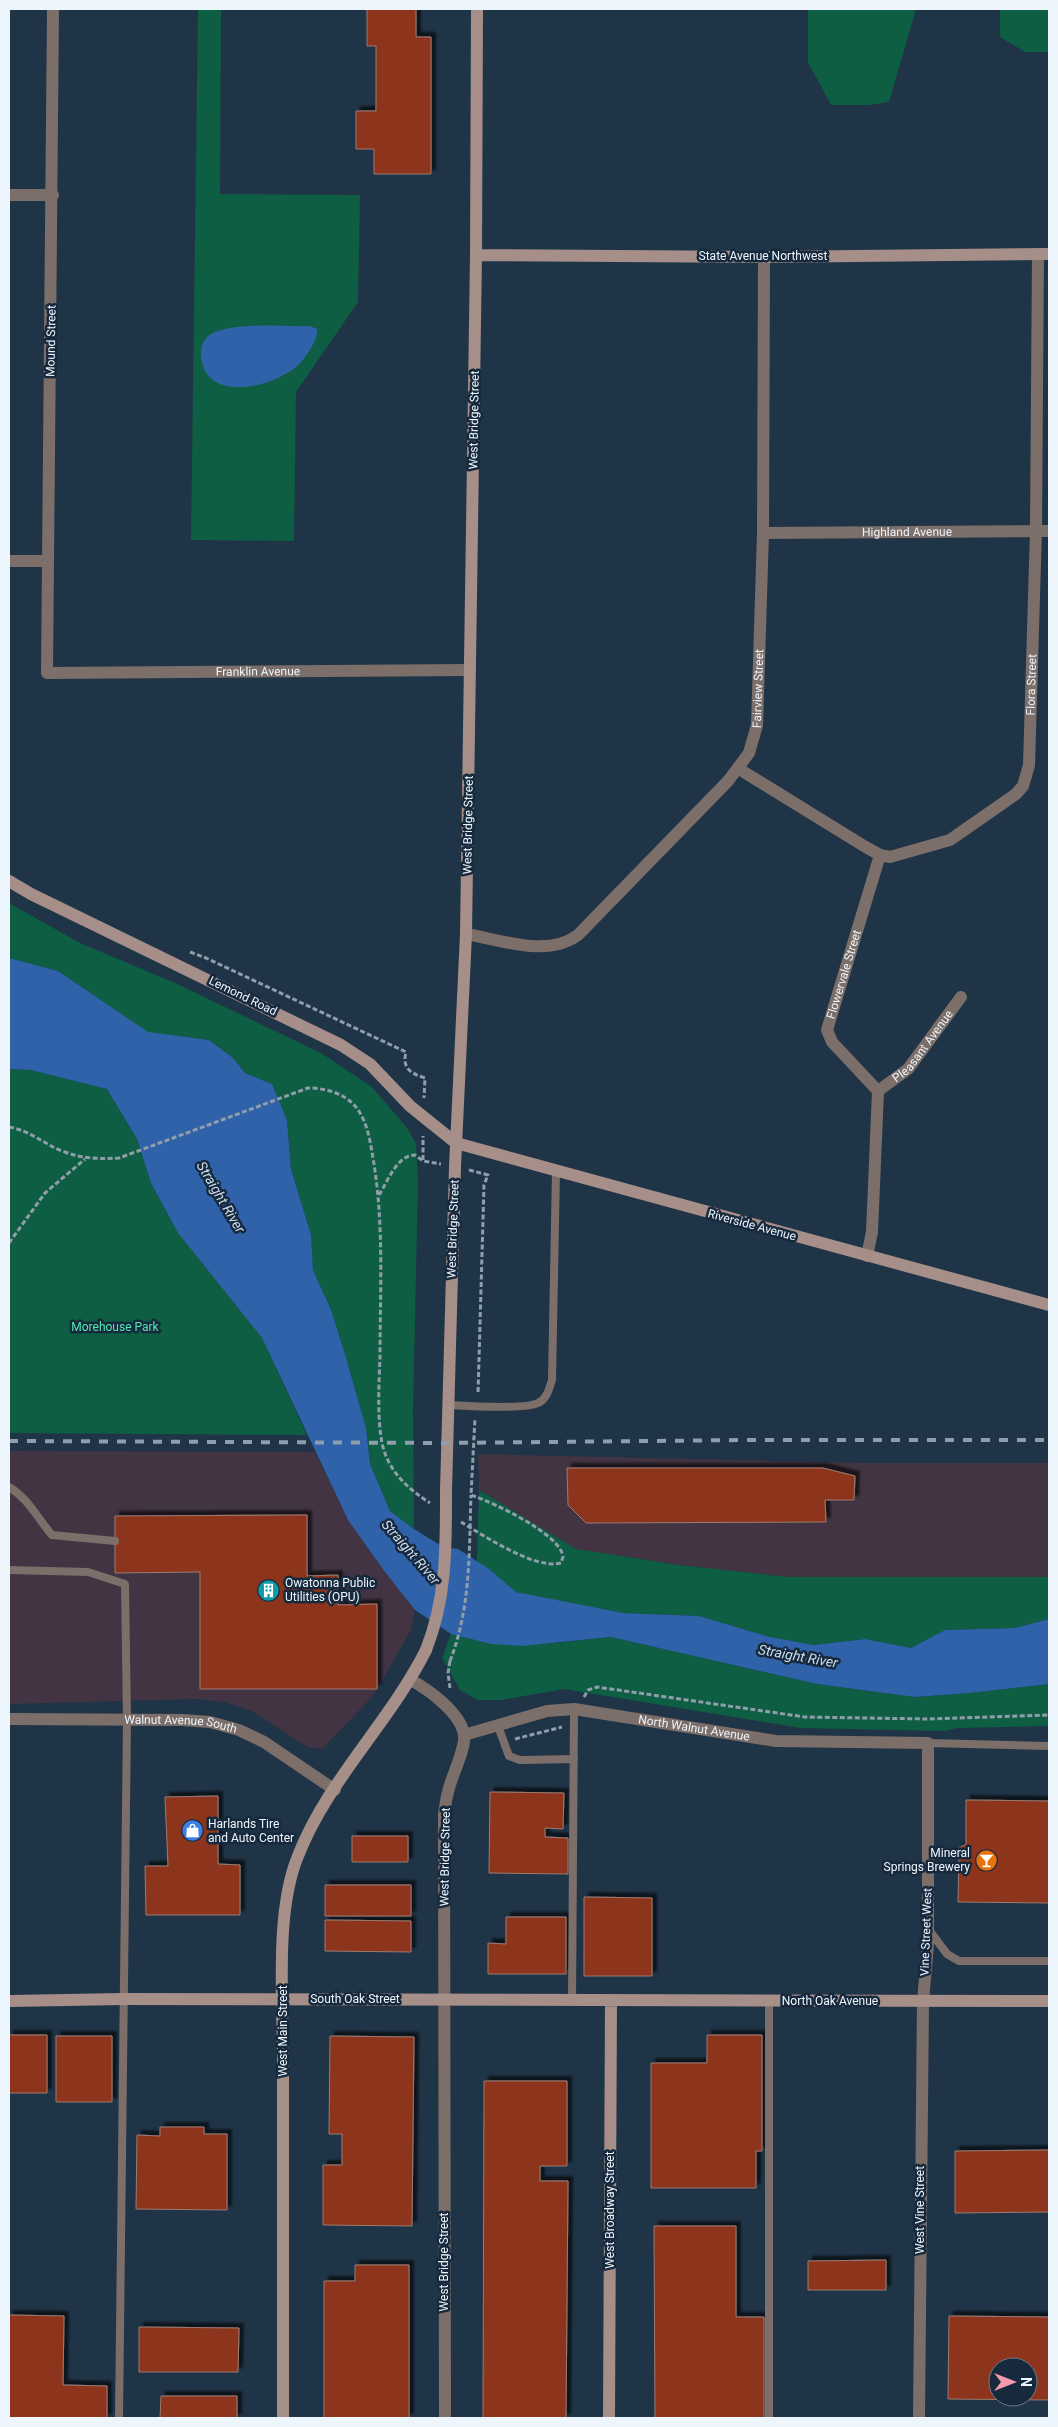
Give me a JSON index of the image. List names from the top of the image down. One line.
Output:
{"streets":{"main road":["State Avenue Northwest","West Bridge Street","Lemond Road","Riverside Avenue","South Oak Street","North Oak Avenue","West Main Street","West Broadway Street"],"street":["Mound Street","Highland Avenue","Franklin Avenue","Flora Street","Fairview Street","Flowervale Street","Pleasant Avenue","Walnut Avenue South","North Walnut Avenue","Vine Street West","West Vine Street"]},"crossings":[["State Avenue Northwest","West Bridge Street"],["State Avenue Northwest","Flora Street"],["State Avenue Northwest","Fairview Street"],["Mound Street","Franklin Avenue"],["West Bridge Street","Franklin Avenue"],["West Bridge Street","Fairview Street"],["West Bridge Street","Lemond Road"],["West Bridge Street","Riverside Avenue"],["West Bridge Street","North Walnut Avenue"],["West Bridge Street","South Oak Street"],["West Bridge Street","West Main Street"],["Highland Avenue","Flora Street"],["Highland Avenue","Fairview Street"],["Flora Street","Flowervale Street"],["Flowervale Street","Pleasant Avenue"],["Lemond Road","Riverside Avenue"],["Walnut Avenue South","West Main Street"],["North Walnut Avenue","Vine Street West"],["Vine Street West","North Oak Avenue"],["Vine Street West","West Vine Street"],["South Oak Street","North Oak Avenue"],["South Oak Street","West Main Street"],["South Oak Street","West Broadway Street"],["North Oak Avenue","West Broadway Street"],["North Oak Avenue","West Vine Street"]],"water":["Straight River"],"parks":["Morehouse Park"],"places":{"building":["Owatonna Public Utilities (OPU)"],"shop":["Harlands Tire and Auto Center"],"bar":["Mineral Springs Brewery"]},"north":"right"}
